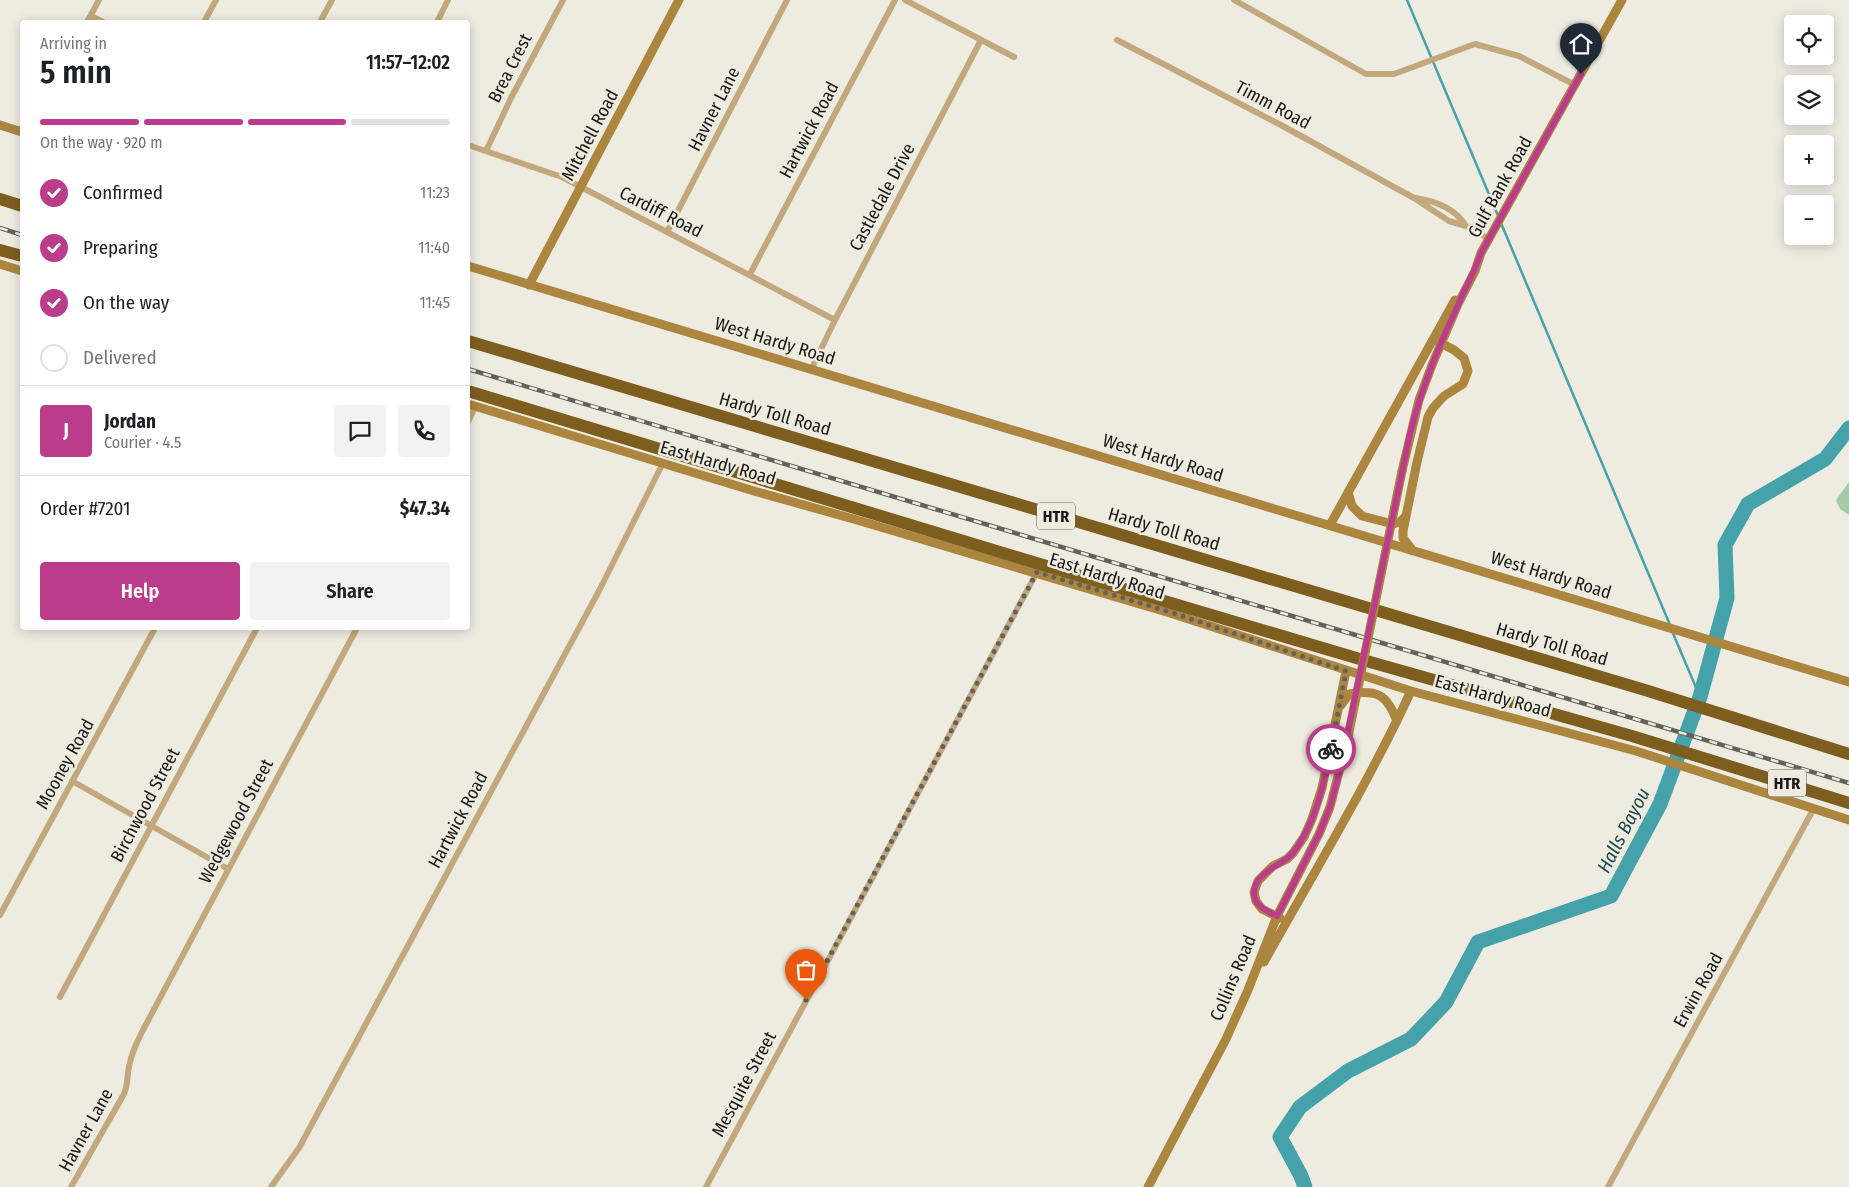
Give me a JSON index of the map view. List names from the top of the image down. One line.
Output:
{"streets":{"highway":["Hardy Toll Road","HTR"],"main road":["Mitchell Road","Gulf Bank Road","West Hardy Road","East Hardy Road","Collins Road"],"street":["Brea Crest","Timm Road","Havner Lane","Hartwick Road","Castledale Drive","Cardiff Road","Mooney Road","Birchwood Street","Wedgewood Street","Erwin Road","Mesquite Street"]},"crossings":[["Brea Crest","Cardiff Road"],["Timm Road","Gulf Bank Road"],["Havner Lane","Cardiff Road"],["Havner Lane","Wedgewood Street"],["Hartwick Road","Cardiff Road"],["Hartwick Road","East Hardy Road"],["Mitchell Road","Cardiff Road"],["Mitchell Road","West Hardy Road"],["Gulf Bank Road","Collins Road"],["Castledale Drive","Cardiff Road"],["Castledale Drive","West Hardy Road"],["East Hardy Road","Erwin Road"],["East Hardy Road","Mesquite Street"]],"water":["Halls Bayou"],"page":{"map_buttons":["+","−"],"heading":["5 min","Arriving in","11:57–12:02"],"panel":["Jordan","Courier · 4.5","Order #7201","$47.34"],"bar":"On the way · 920 m","list":[["Confirmed","11:23"],["Preparing","11:40"],["On the way","11:45"],"Delivered"],"round":"J","buttons":["Help","Share"]}}
